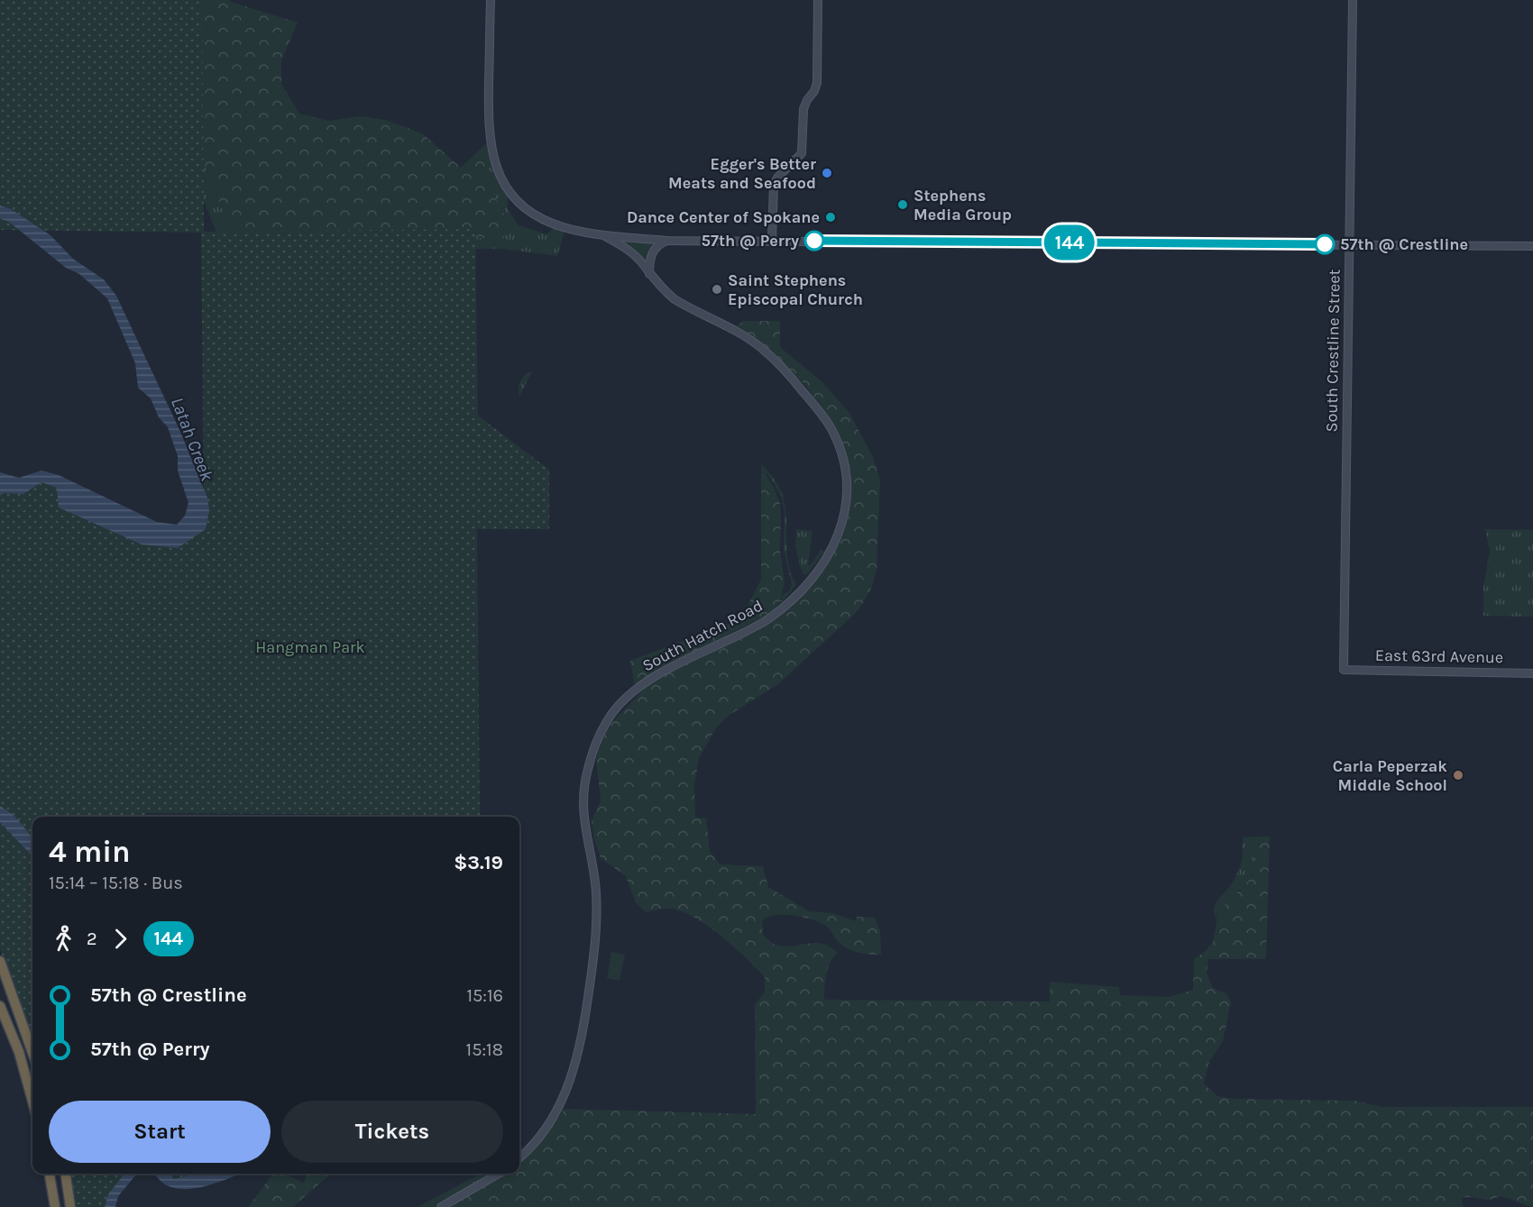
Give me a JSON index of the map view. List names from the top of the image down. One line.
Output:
{"streets":{"main road":["South Crestline Street","South Hatch Road","East 63rd Avenue"]},"crossings":[["South Crestline Street","East 63rd Avenue"]],"water":["Latah Creek"],"parks":["Hangman Park"],"places":["Egger's Better Meats and Seafood","Stephens Media Group","Dance Center of Spokane","57th @ Perry","57th @ Crestline","Saint Stephens Episcopal Church","Carla Peperzak Middle School"],"lines":["bus line 144"],"page":{"on_map":"144","heading":["4 min","15:14 – 15:18 · Bus","$3.19"],"legs":["2","144"],"list":[{"name":"57th @ Crestline","value":"15:16"},{"name":"57th @ Perry","value":"15:18"}],"buttons":["Start","Tickets"]}}
